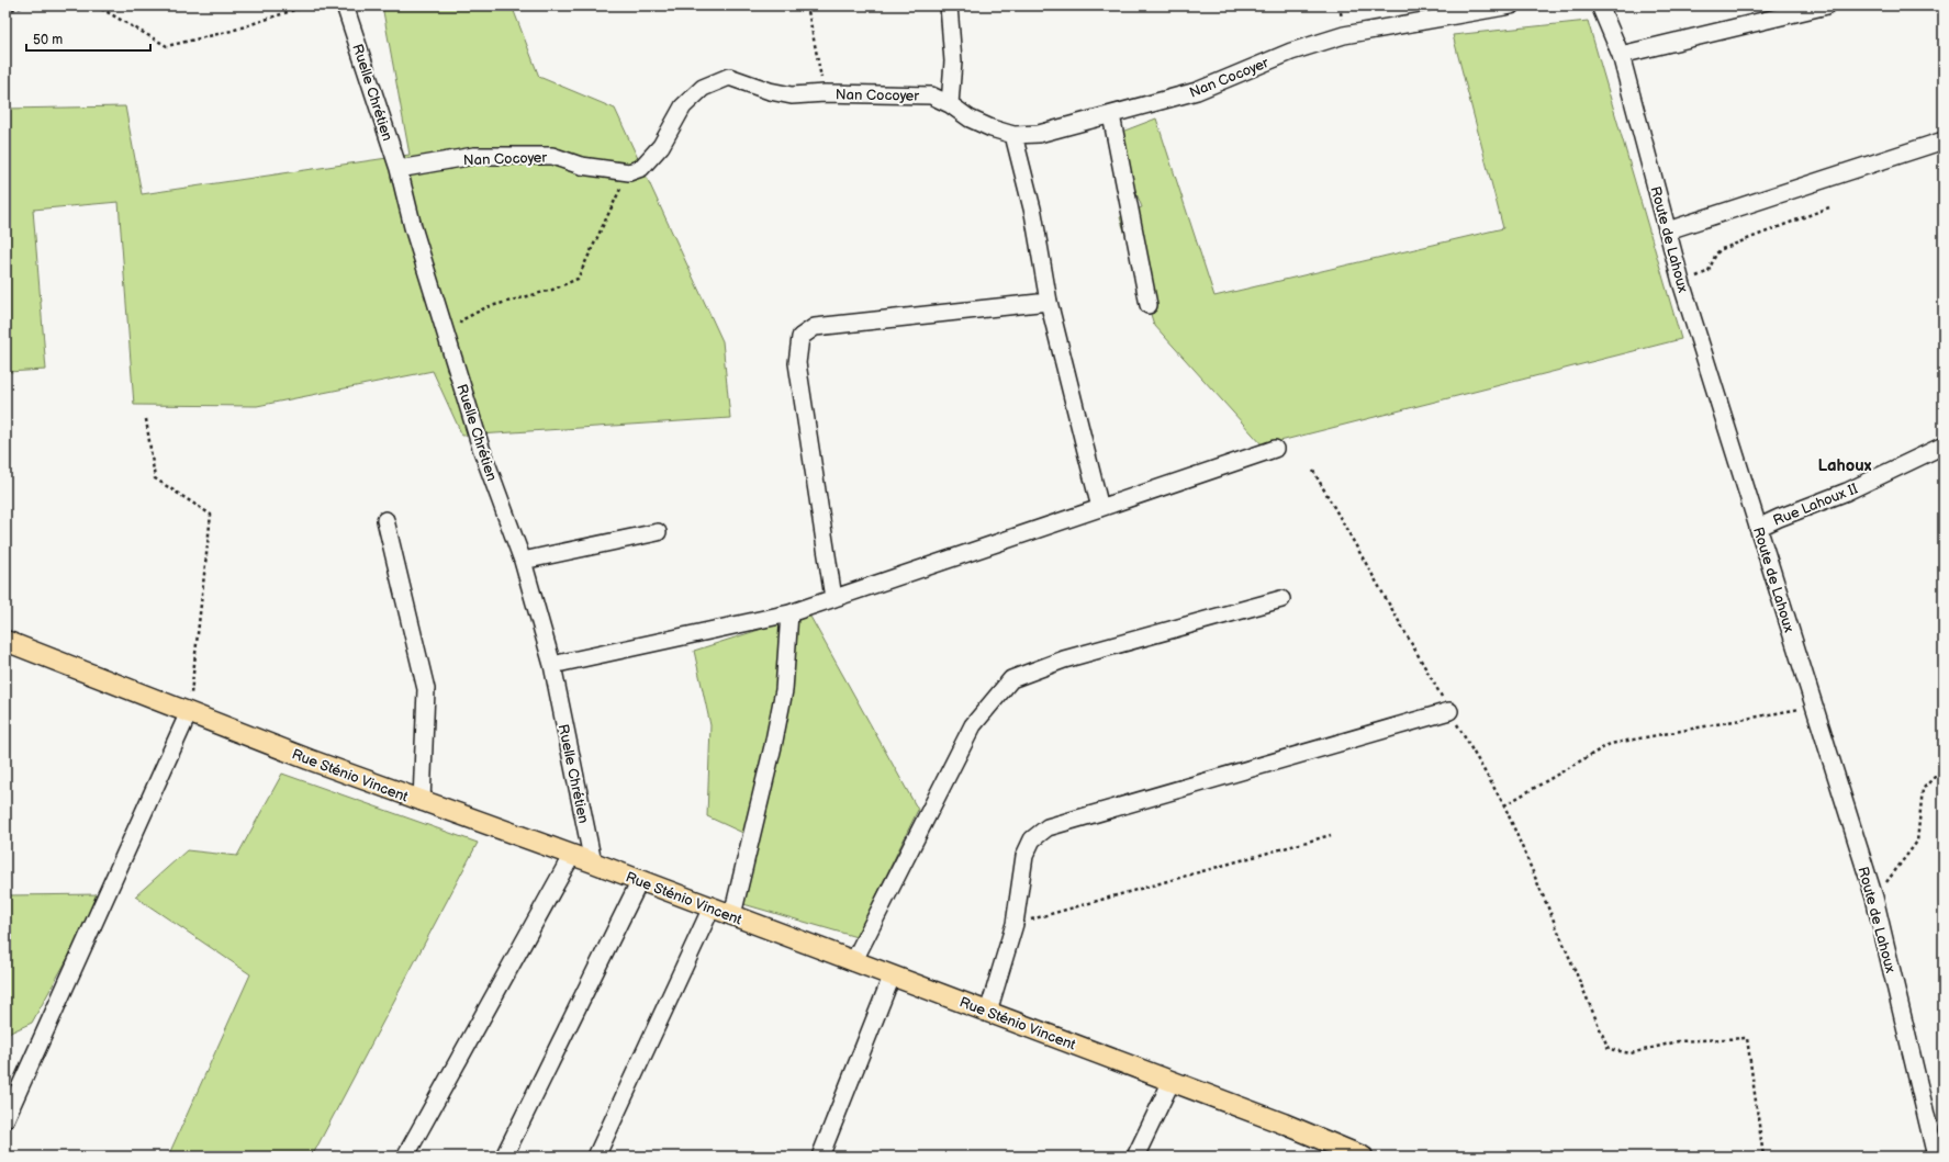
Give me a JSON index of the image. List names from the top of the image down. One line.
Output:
{"streets":{"main road":["Rue Sténio Vincent"],"street":["Nan Cocoyer","Ruelle Chrétien","Route de Lahoux","Rue Lahoux II"]},"crossings":[["Nan Cocoyer","Ruelle Chrétien"],["Ruelle Chrétien","Rue Sténio Vincent"],["Route de Lahoux","Rue Lahoux II"]],"districts":["Lahoux"],"scale_bar":"50 m"}
